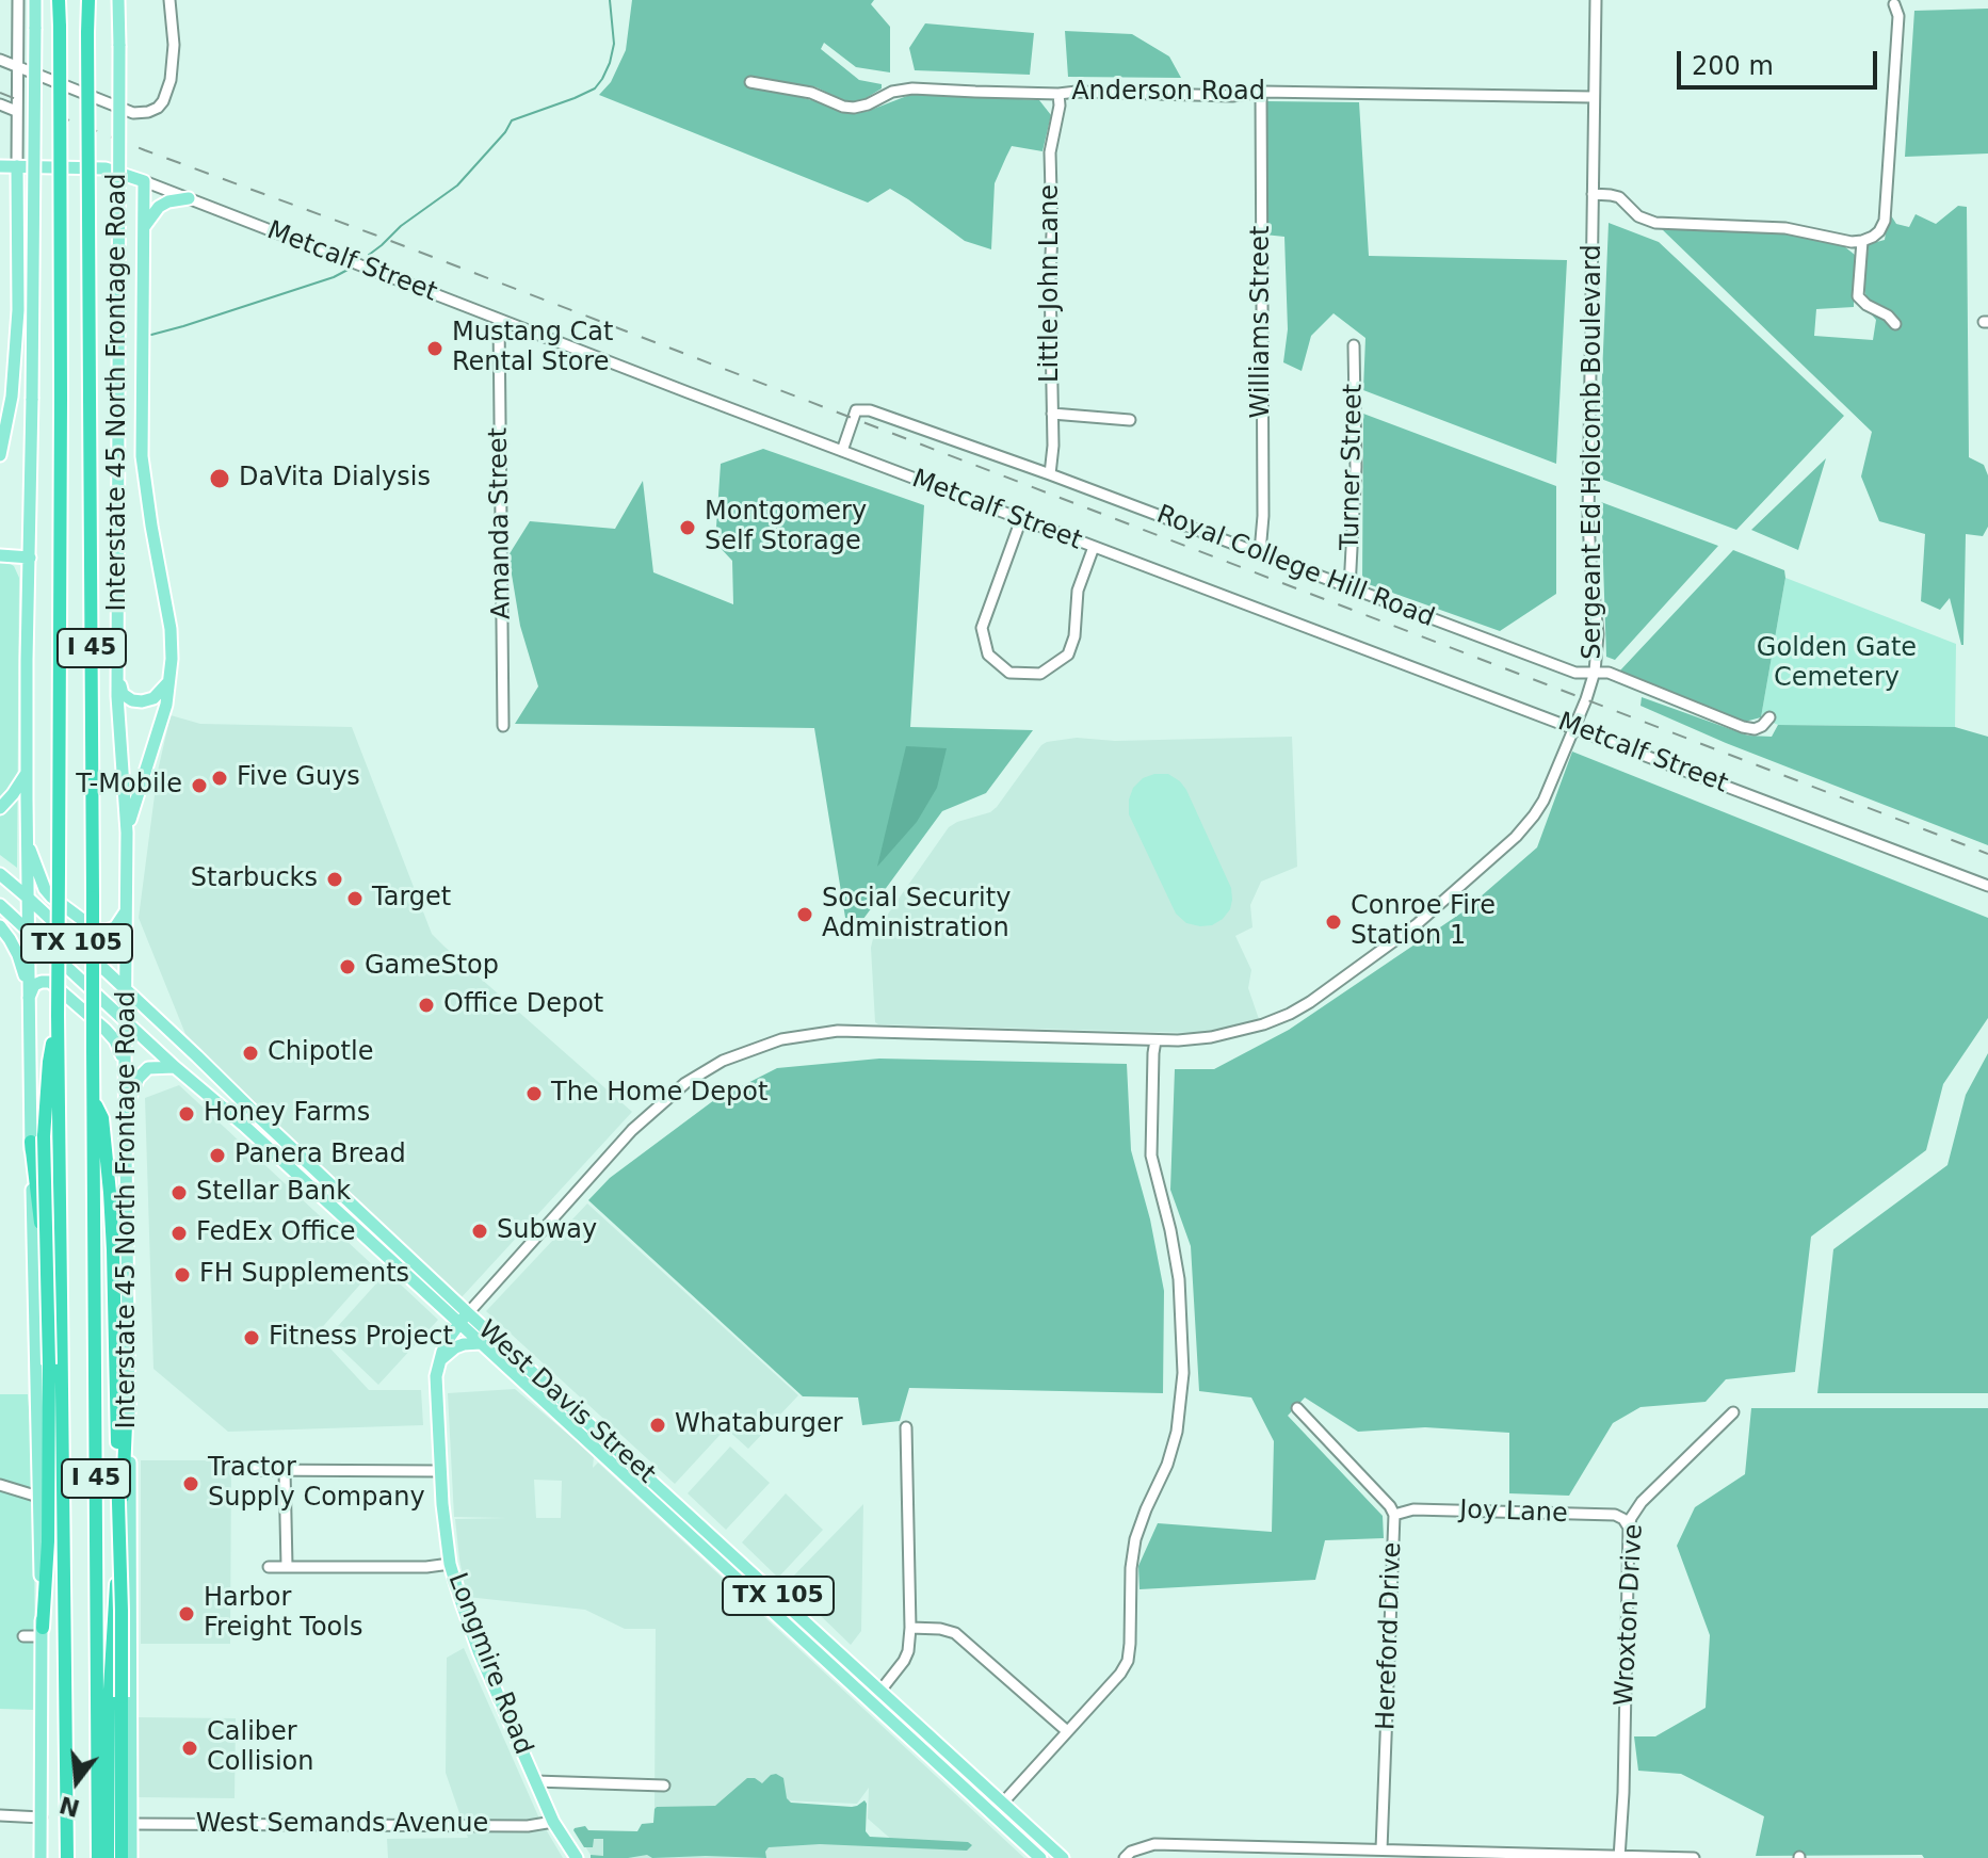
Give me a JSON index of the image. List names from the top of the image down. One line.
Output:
{"streets":{"highway":["I 45"],"main road":["Metcalf Street","Interstate 45 North Frontage Road","TX 105","West Davis Street","Longmire Road"],"street":["Anderson Road","Little John Lane","Williams Street","Sergeant Ed Holcomb Boulevard","Turner Street","Amanda Street","Royal College Hill Road","Joy Lane","Wroxton Drive","Hereford Drive","West Semands Avenue"]},"crossings":[["Anderson Road","Little John Lane"],["Anderson Road","Williams Street"],["Anderson Road","Sergeant Ed Holcomb Boulevard"],["Metcalf Street","Sergeant Ed Holcomb Boulevard"],["Metcalf Street","Amanda Street"],["Metcalf Street","Royal College Hill Road"],["Little John Lane","Royal College Hill Road"],["Williams Street","Royal College Hill Road"],["Interstate 45 North Frontage Road","West Davis Street"],["Interstate 45 North Frontage Road","West Semands Avenue"],["Sergeant Ed Holcomb Boulevard","Royal College Hill Road"],["Sergeant Ed Holcomb Boulevard","West Davis Street"],["Sergeant Ed Holcomb Boulevard","Longmire Road"],["Turner Street","Royal College Hill Road"],["West Davis Street","Longmire Road"],["Joy Lane","Wroxton Drive"],["Joy Lane","Hereford Drive"],["Longmire Road","West Semands Avenue"]],"parks":["Golden Gate Cemetery"],"places":["Mustang Cat Rental Store","DaVita Dialysis","Montgomery Self Storage","Five Guys","T-Mobile","Starbucks","Target","Social Security Administration","Conroe Fire Station 1","GameStop","Office Depot","Chipotle","The Home Depot","Honey Farms","Panera Bread","Stellar Bank","Subway","FedEx Office","FH Supplements","Fitness Project","Whataburger","Tractor Supply Company","Harbor Freight Tools","Caliber Collision"],"scale_bar":"200 m","north":"bottom"}
